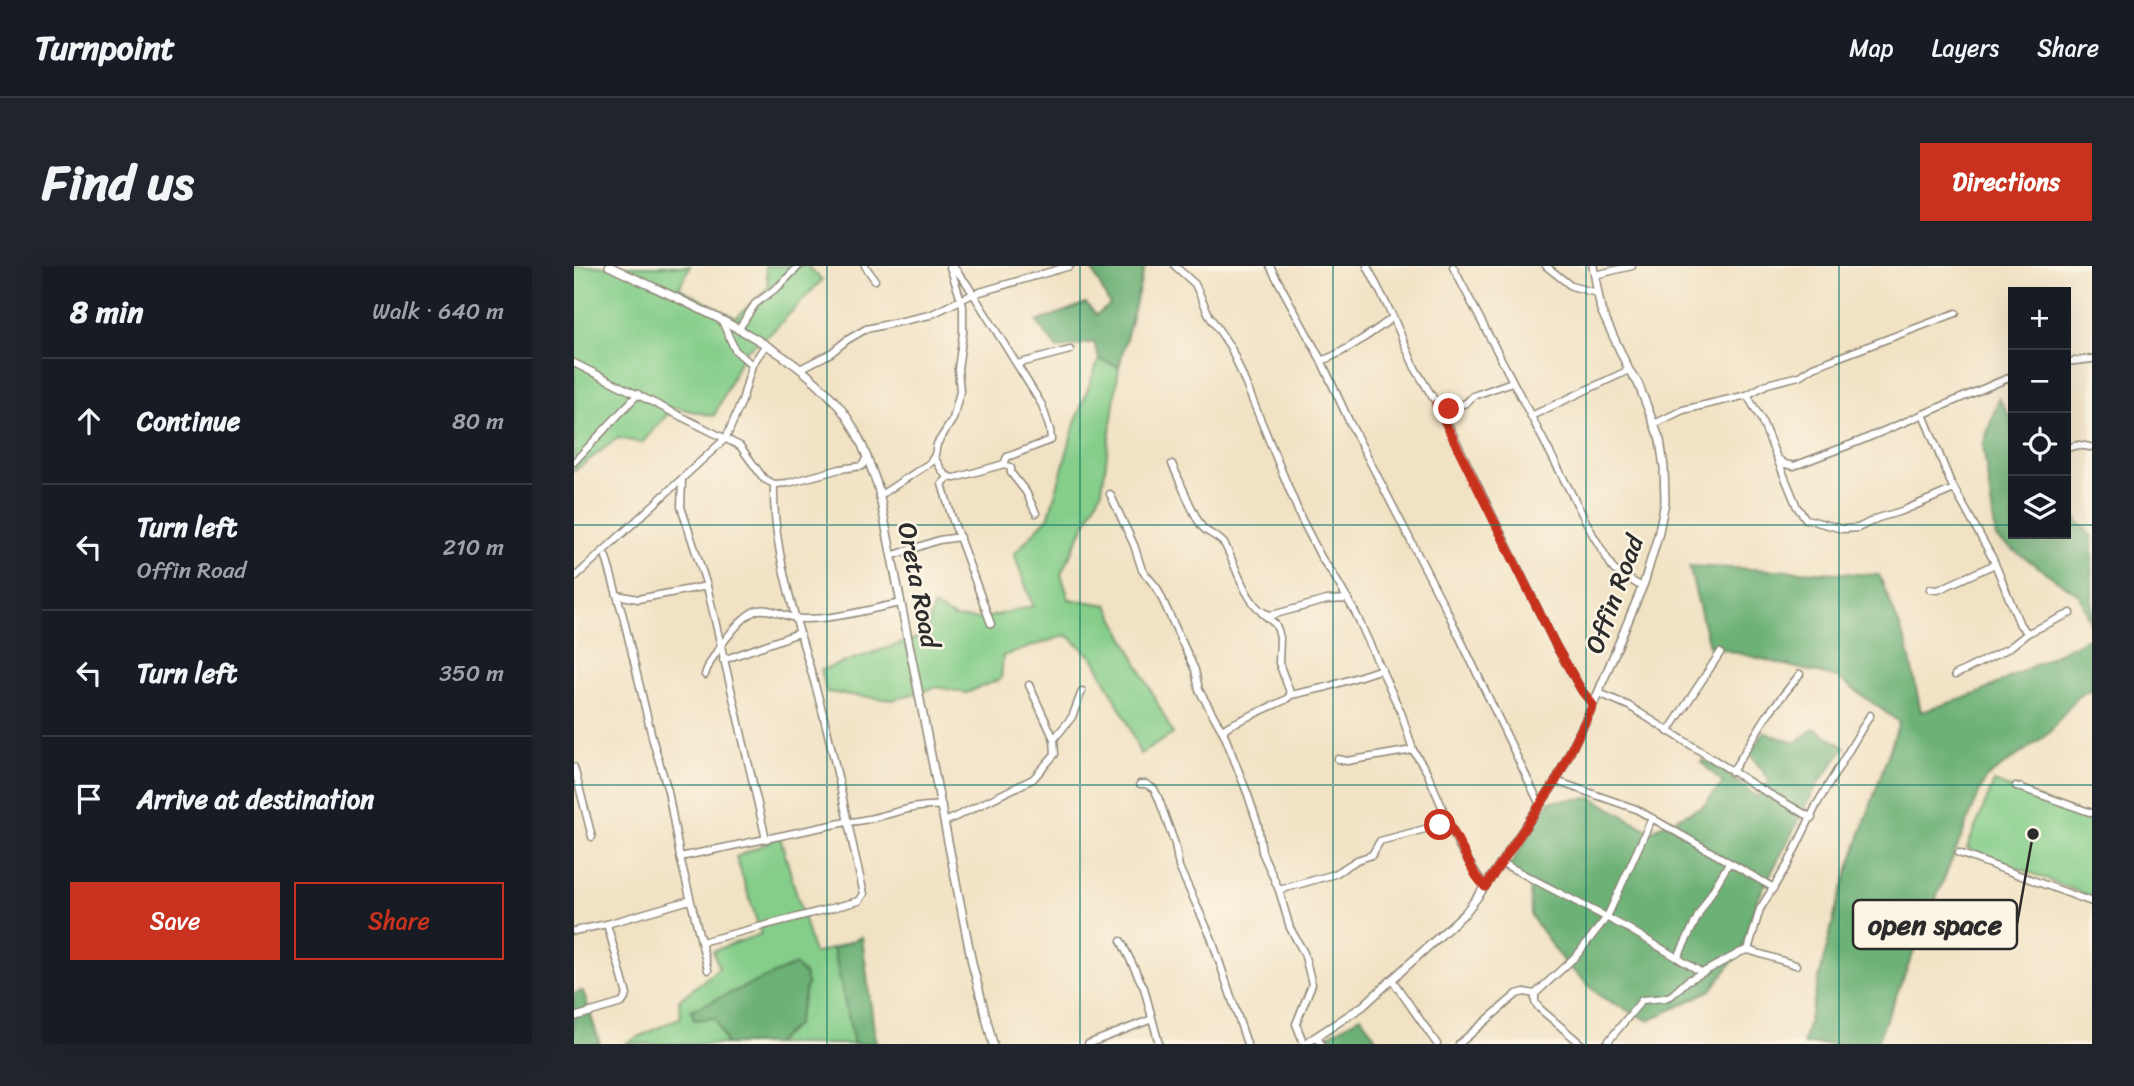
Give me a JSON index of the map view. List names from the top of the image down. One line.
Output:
{"streets":{"street":["Oreta Road","Offin Road"]},"places":["open space"],"page":{"header":"Turnpoint","nav":["Map","Layers","Share"],"title":"Find us","buttons":["Directions",["Save","Share"]],"heading":["8 min","Walk · 640 m"],"map_buttons":["+","−"],"list":[["Continue","80 m"],["Turn left","Offin Road","210 m"],["Turn left","350 m"],"Arrive at destination"]}}
